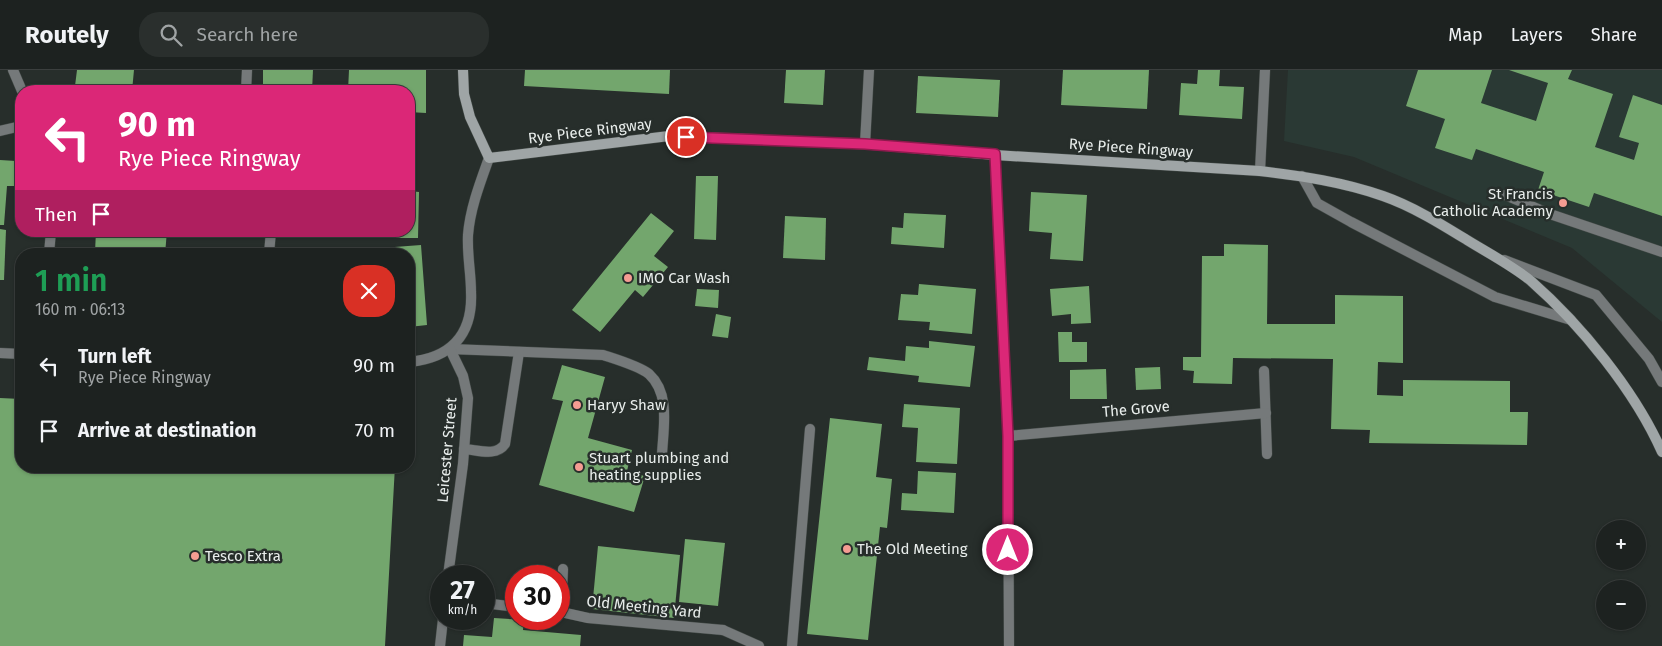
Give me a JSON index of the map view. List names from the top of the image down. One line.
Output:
{"streets":{"main road":["Rye Piece Ringway"],"street":["The Grove","Leicester Street","Old Meeting Yard"]},"places":["St Francis Catholic Academy","IMO Car Wash","Haryy Shaw","Stuart plumbing and heating supplies","The Old Meeting","Tesco Extra"],"page":{"header":"Routely","search":"Search here","nav":["Map","Layers","Share"],"turn":["90 m","Rye Piece Ringway"],"then":"Then","heading":["1 min","160 m · 06:13"],"list":[{"name":"Turn left","note":"Rye Piece Ringway","value":"90 m"},{"name":"Arrive at destination","value":"70 m"}],"map_buttons":["+","−"],"speed":"27 km/h","limit":"30"}}
